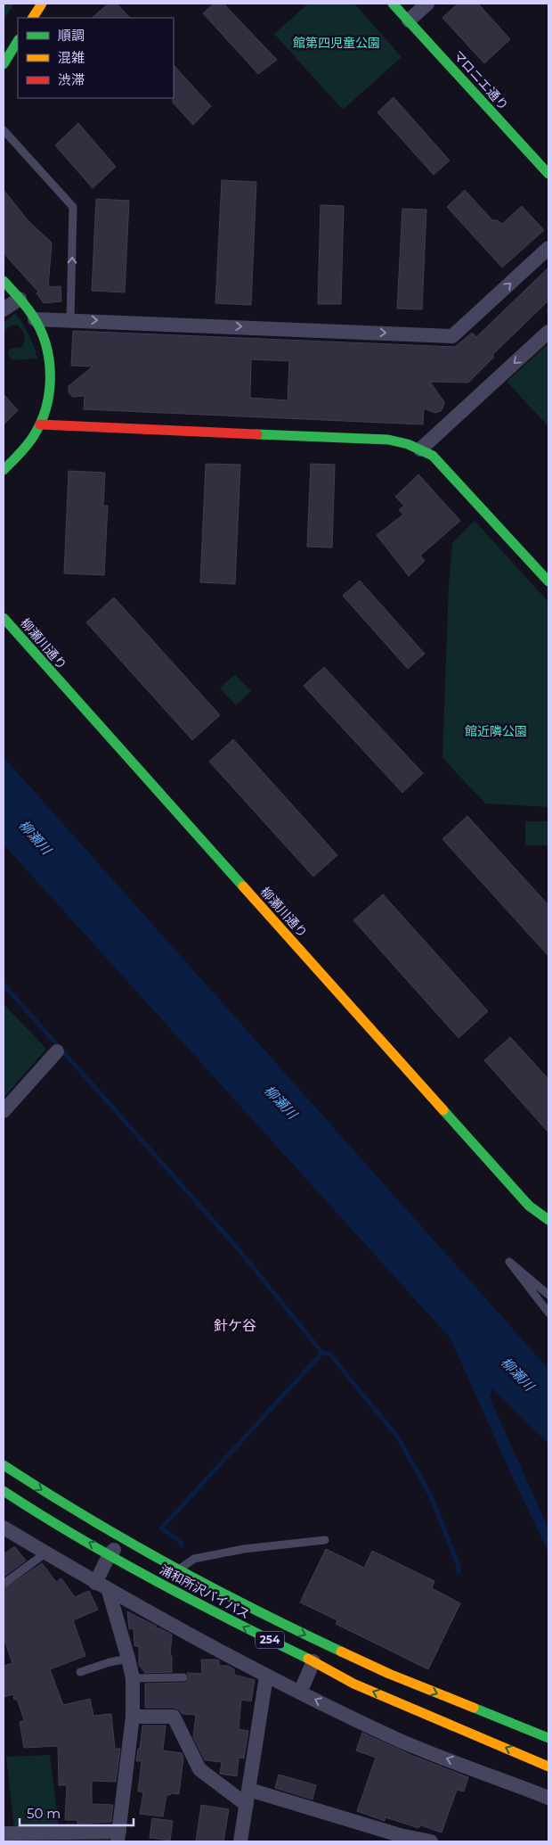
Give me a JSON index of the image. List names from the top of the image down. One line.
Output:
{"streets":{"main road":["マロニエ通り","柳瀬川通り","浦和所沢バイパス","254"]},"districts":["針ケ谷"],"water":["柳瀬川"],"parks":["館第四児童公園","館近隣公園"],"legend":["順調","混雑","渋滞"],"scale_bar":"50 m"}
